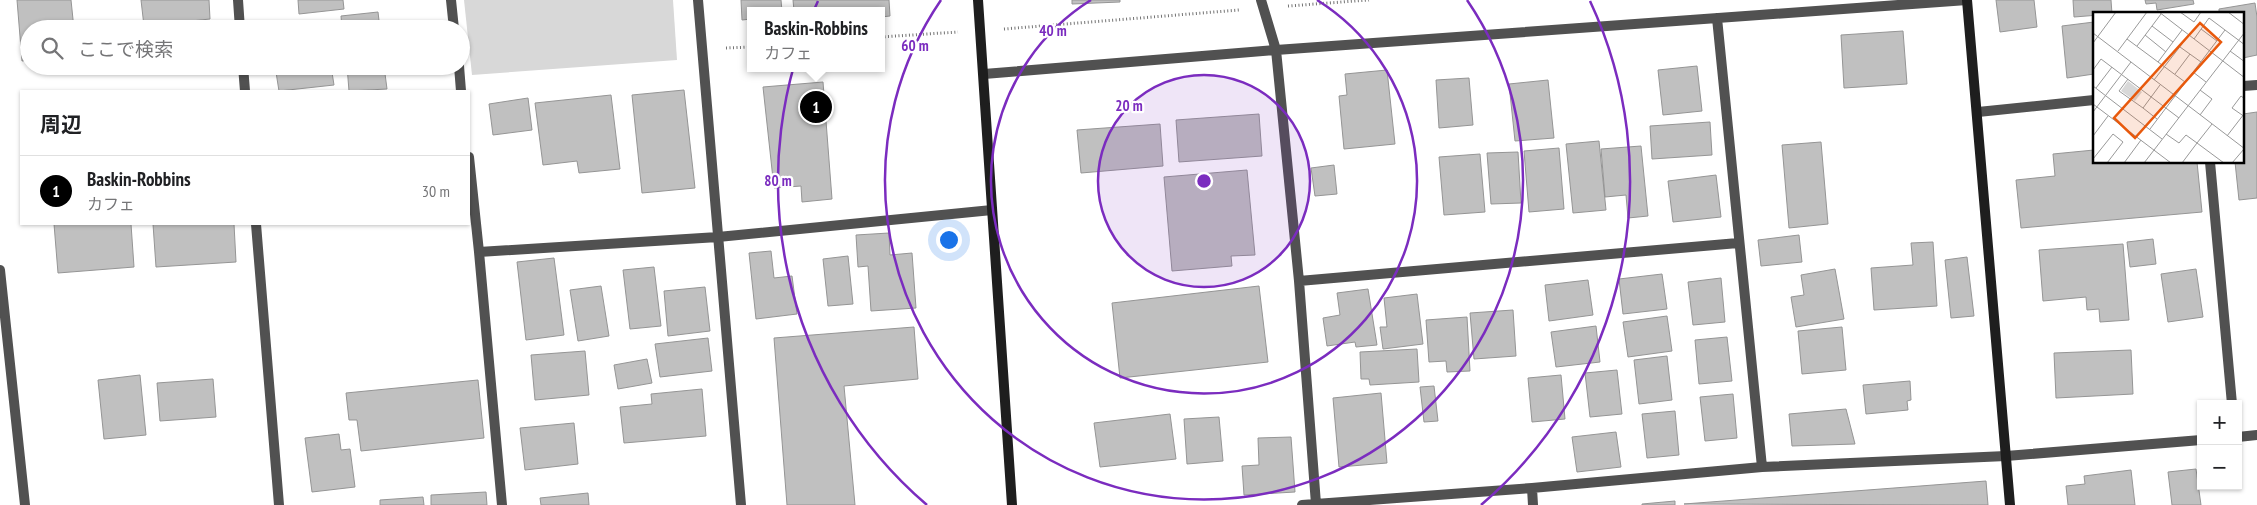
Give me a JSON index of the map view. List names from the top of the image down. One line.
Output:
{"page":{"popup":["Baskin-Robbins","カフェ"],"search":"ここで検索","pins":"1","heading":"周辺","list":[{"mark":"1","name":"Baskin-Robbins","note":"カフェ","value":"30 m"}],"map_buttons":["+","−"]},"rings":["40 m","60 m","20 m","80 m"]}
